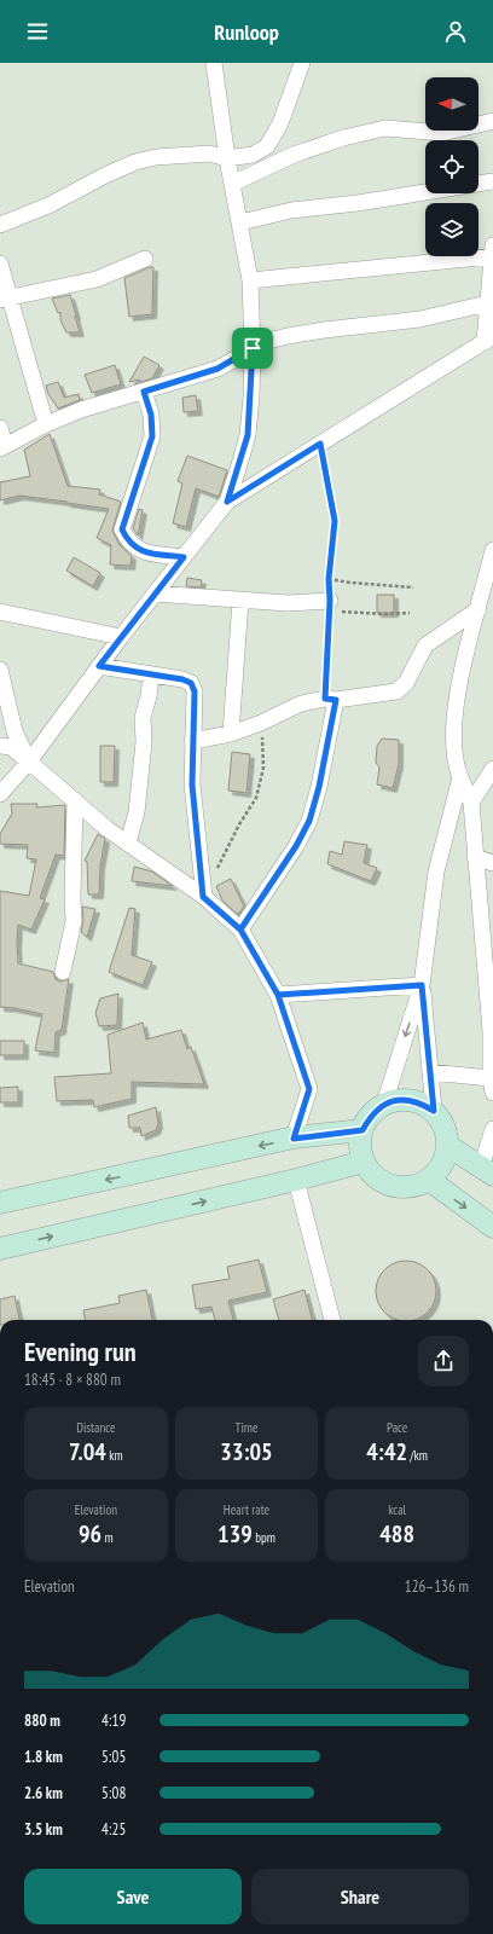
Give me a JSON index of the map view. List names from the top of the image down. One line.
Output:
{"north":"left","page":{"header":"Runloop","heading":["Evening run","18:45 · 8 × 880 m"],"stats":[["Distance","7.04 km"],["Time","33:05"],["Pace","4:42 /km"],["Elevation","96 m"],["Heart rate","139 bpm"],["kcal","488"]],"chart":["Elevation","126–136 m"],"list":[{"name":"880 m","note":"4:19"},{"name":"1.8 km","note":"5:05"},{"name":"2.6 km","note":"5:08"},{"name":"3.5 km","note":"4:25"}],"buttons":["Save","Share"]}}
